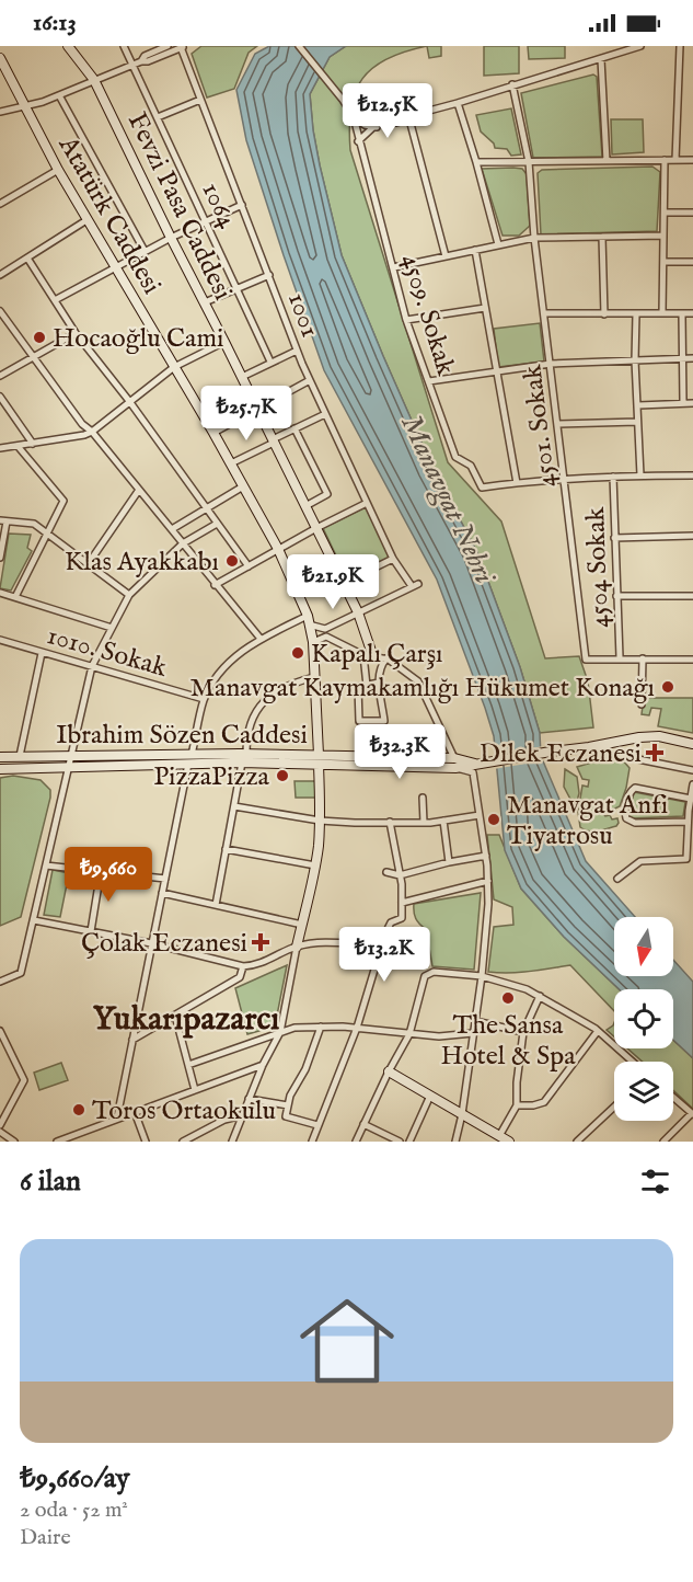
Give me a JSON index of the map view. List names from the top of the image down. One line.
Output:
{"streets":{"street":["1064","Fevzi Pasa Caddesi","Atatürk Caddesi","1001","4509. Sokak","4501. Sokak","4504 Sokak","1010. Sokak","Ibrahim Sözen Caddesi"]},"crossings":[["Fevzi Pasa Caddesi","1001"],["Atatürk Caddesi","Ibrahim Sözen Caddesi"],["4501. Sokak","4504 Sokak"]],"districts":["Yukarıpazarcı"],"water":["Manavgat Nehri"],"places":{"other":["Hocaoğlu Cami","Klas Ayakkabı","Kapalı Çarşı","Manavgat Kaymakamlığı Hükumet Konağı","PizzaPizza","Manavgat Anfi Tiyatrosu","The Sansa Hotel & Spa","Toros Ortaokulu"],"health":["Dilek Eczanesi","Çolak Eczanesi"]},"north":"bottom","page":{"status":"16:13","price":["₺12.5K","₺25.7K","₺21.9K","₺32.3K","₺9,660","₺13.2K"],"heading":"6 ilan","list":[{"name":"₺9,660/ay","note":"2 oda · 52 m² · Daire"}]}}
